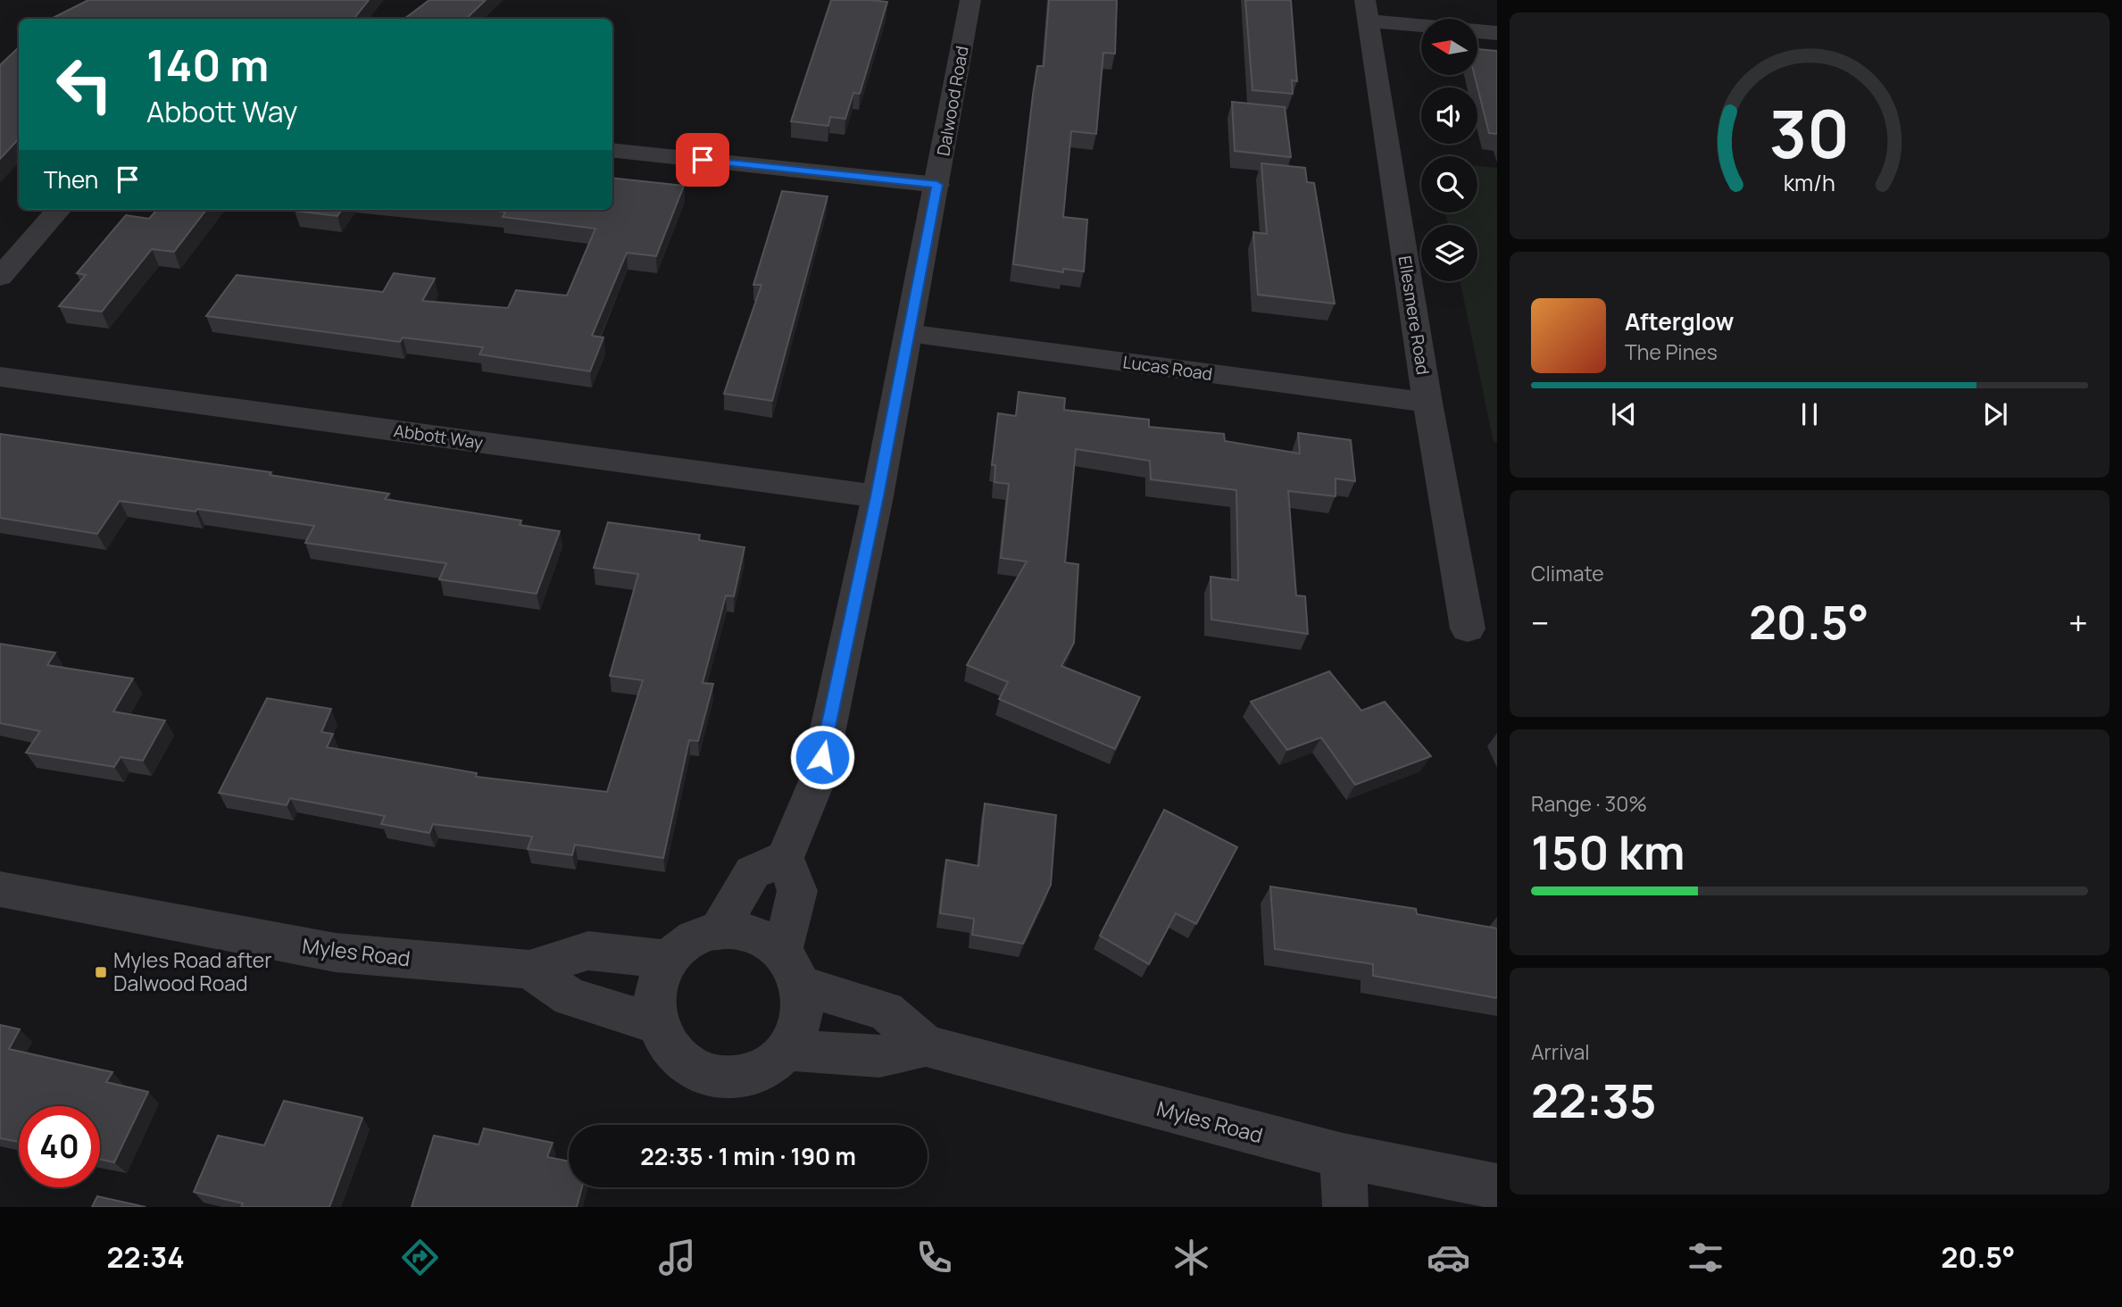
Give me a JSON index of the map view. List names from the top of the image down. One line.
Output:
{"streets":{"street":["Dalwood Road","Ellesmere Road","Lucas Road","Abbott Way","Myles Road"]},"crossings":[["Dalwood Road","Lucas Road"],["Dalwood Road","Abbott Way"],["Ellesmere Road","Lucas Road"]],"places":{"transit":["Myles Road after Dalwood Road"]},"north":"left","page":{"turn":["140 m","Abbott Way"],"then":"Then","song":["Afterglow","The Pines"],"tile":["Climate",["Range · 30%","150 km"],["Arrival","22:35"]],"heat":["−","20.5°","+"],"limit":"40","trip":"22:35 · 1 min · 190 m","tabs":["22:34","20.5°"],"gauge":["30","km/h"]}}
